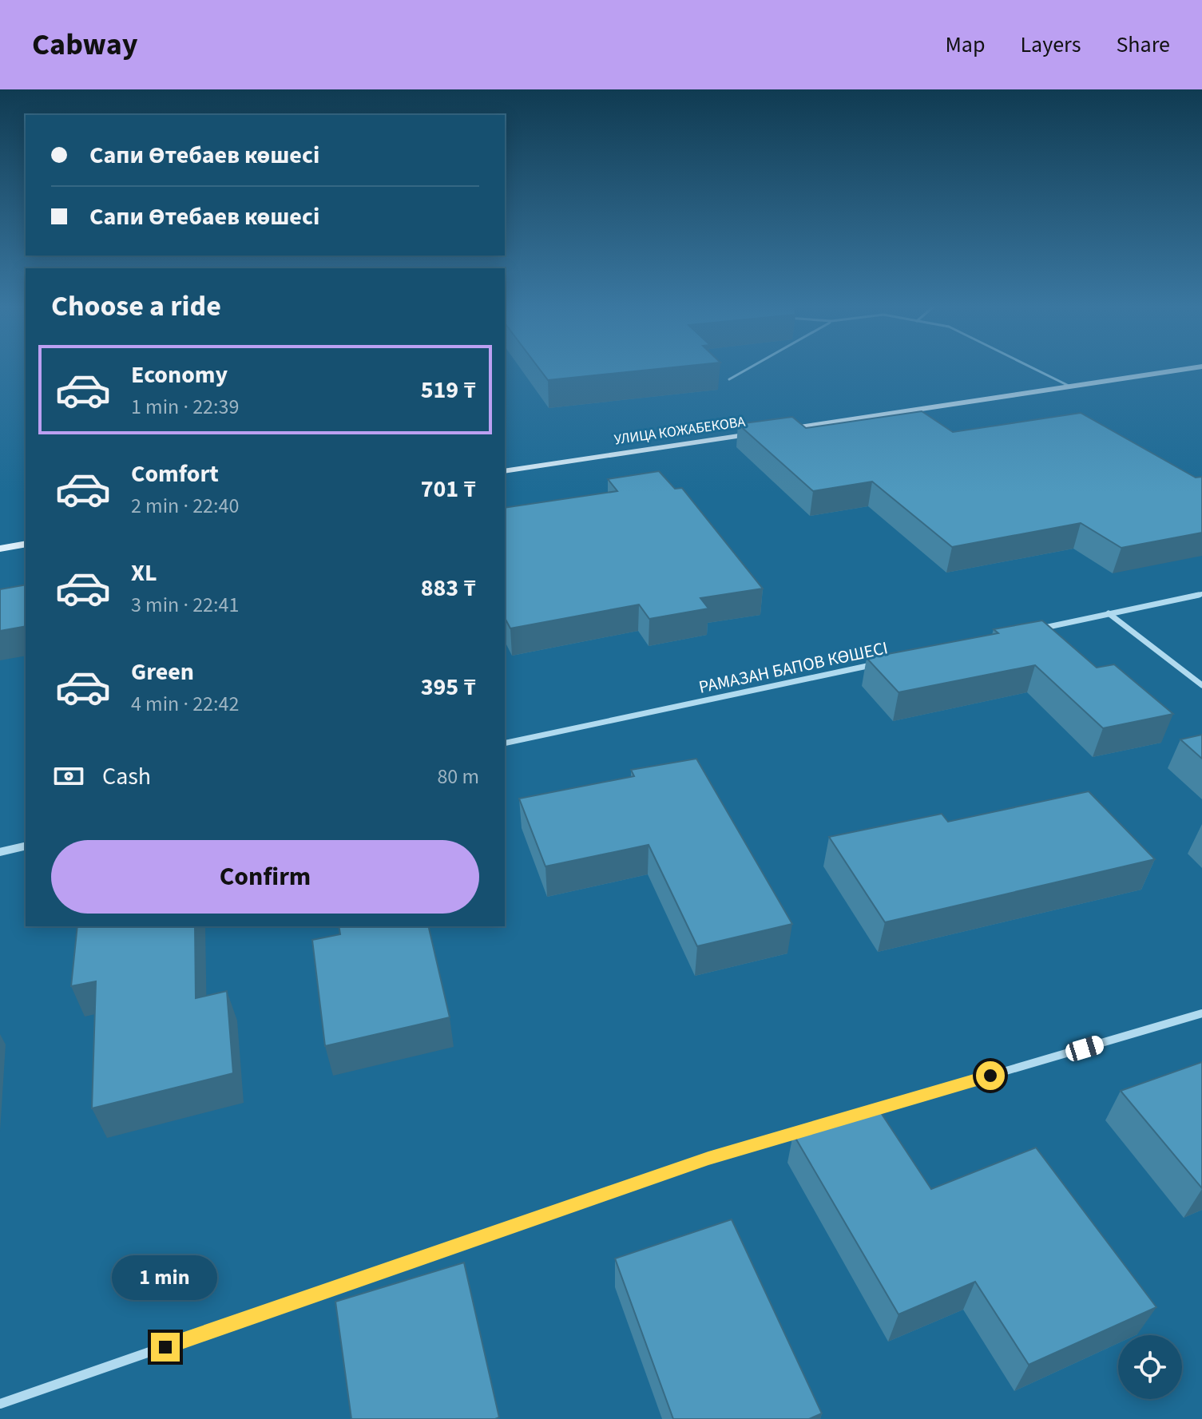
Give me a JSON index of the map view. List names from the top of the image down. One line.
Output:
{"streets":{"main road":["УЛИЦА КОЖАБЕКОВА"],"street":["РАМАЗАН БАПОВ КӨШЕСІ"]},"page":{"header":"Cabway","nav":["Map","Layers","Share"],"banner":["Сапи Өтебаев көшесі","Сапи Өтебаев көшесі"],"heading":"Choose a ride","list":[{"name":"Economy","note":"1 min · 22:39","value":"519 ₸"},{"name":"Comfort","note":"2 min · 22:40","value":"701 ₸"},{"name":"XL","note":"3 min · 22:41","value":"883 ₸"},{"name":"Green","note":"4 min · 22:42","value":"395 ₸"}],"pay":["Cash","80 m"],"buttons":"Confirm","bubble":"1 min"}}
